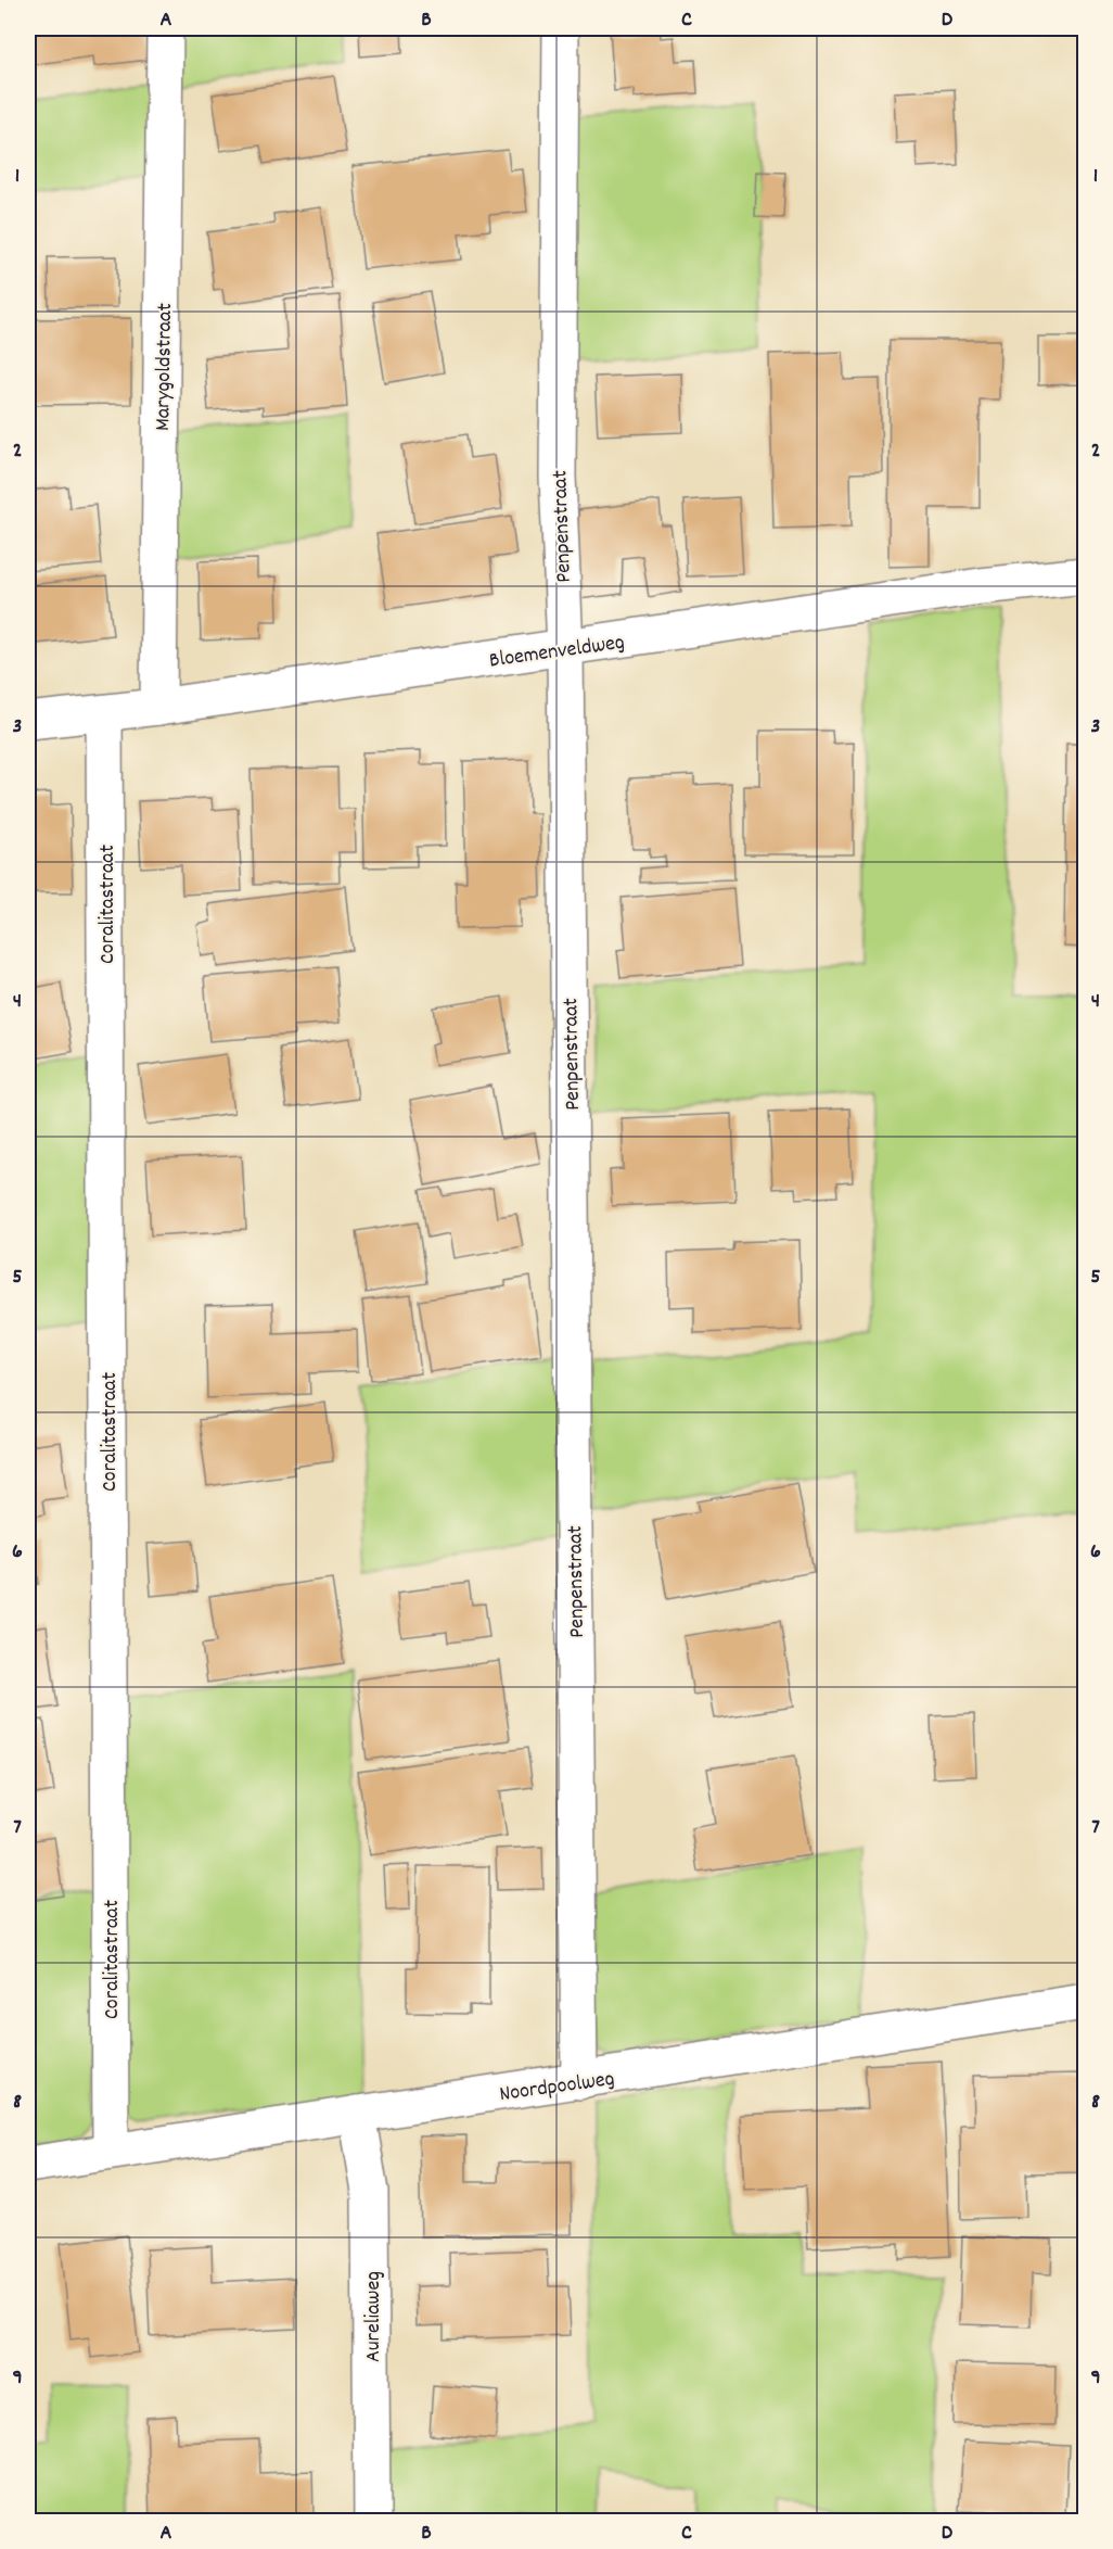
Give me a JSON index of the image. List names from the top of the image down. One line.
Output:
{"streets":{"street":["Marygoldstraat","Penpenstraat","Bloemenveldweg","Coralitastraat","Noordpoolweg","Aureliaweg"]},"crossings":[["Marygoldstraat","Bloemenveldweg"],["Penpenstraat","Bloemenveldweg"],["Penpenstraat","Noordpoolweg"],["Bloemenveldweg","Coralitastraat"],["Coralitastraat","Noordpoolweg"],["Noordpoolweg","Aureliaweg"]],"grid":{"columns":["A","B","C","D"],"rows":["1","2","3","4","5","6","7","8","9"]}}
